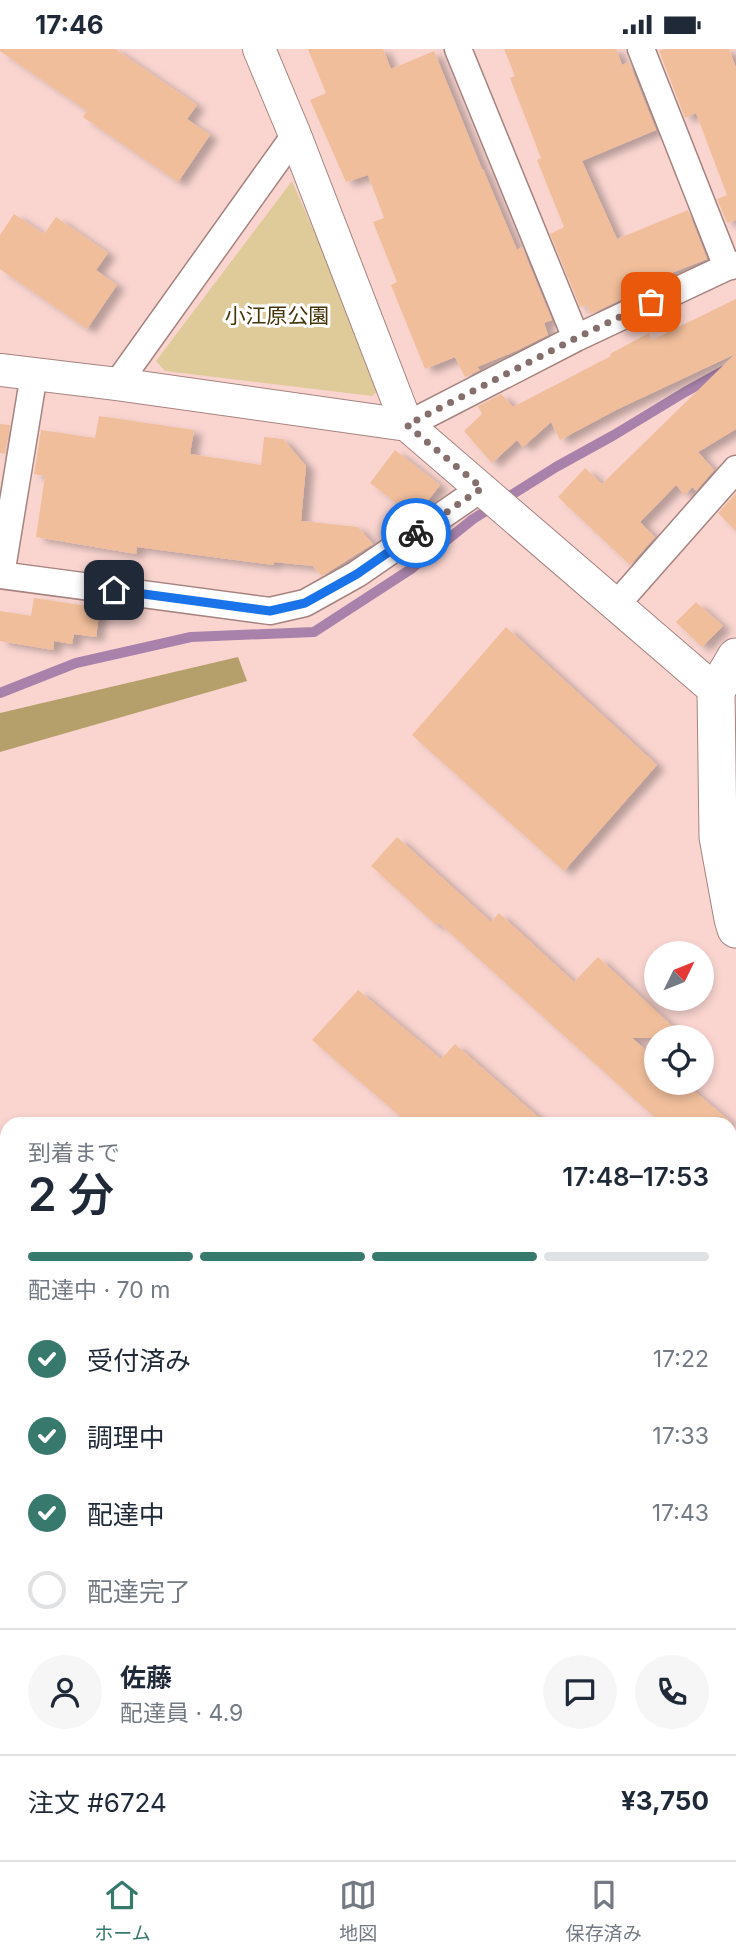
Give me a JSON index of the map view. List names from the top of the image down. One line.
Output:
{"parks":["小江原公園"],"north":"top right","page":{"status":"17:46","heading":["2 分","到着まで","17:48–17:53"],"panel":["佐藤","配達員 · 4.9","注文 #6724","¥3,750"],"bar":"配達中 · 70 m","list":[["受付済み","17:22"],["調理中","17:33"],["配達中","17:43"],"配達完了"],"tabs":["ホーム","地図","保存済み"]}}
